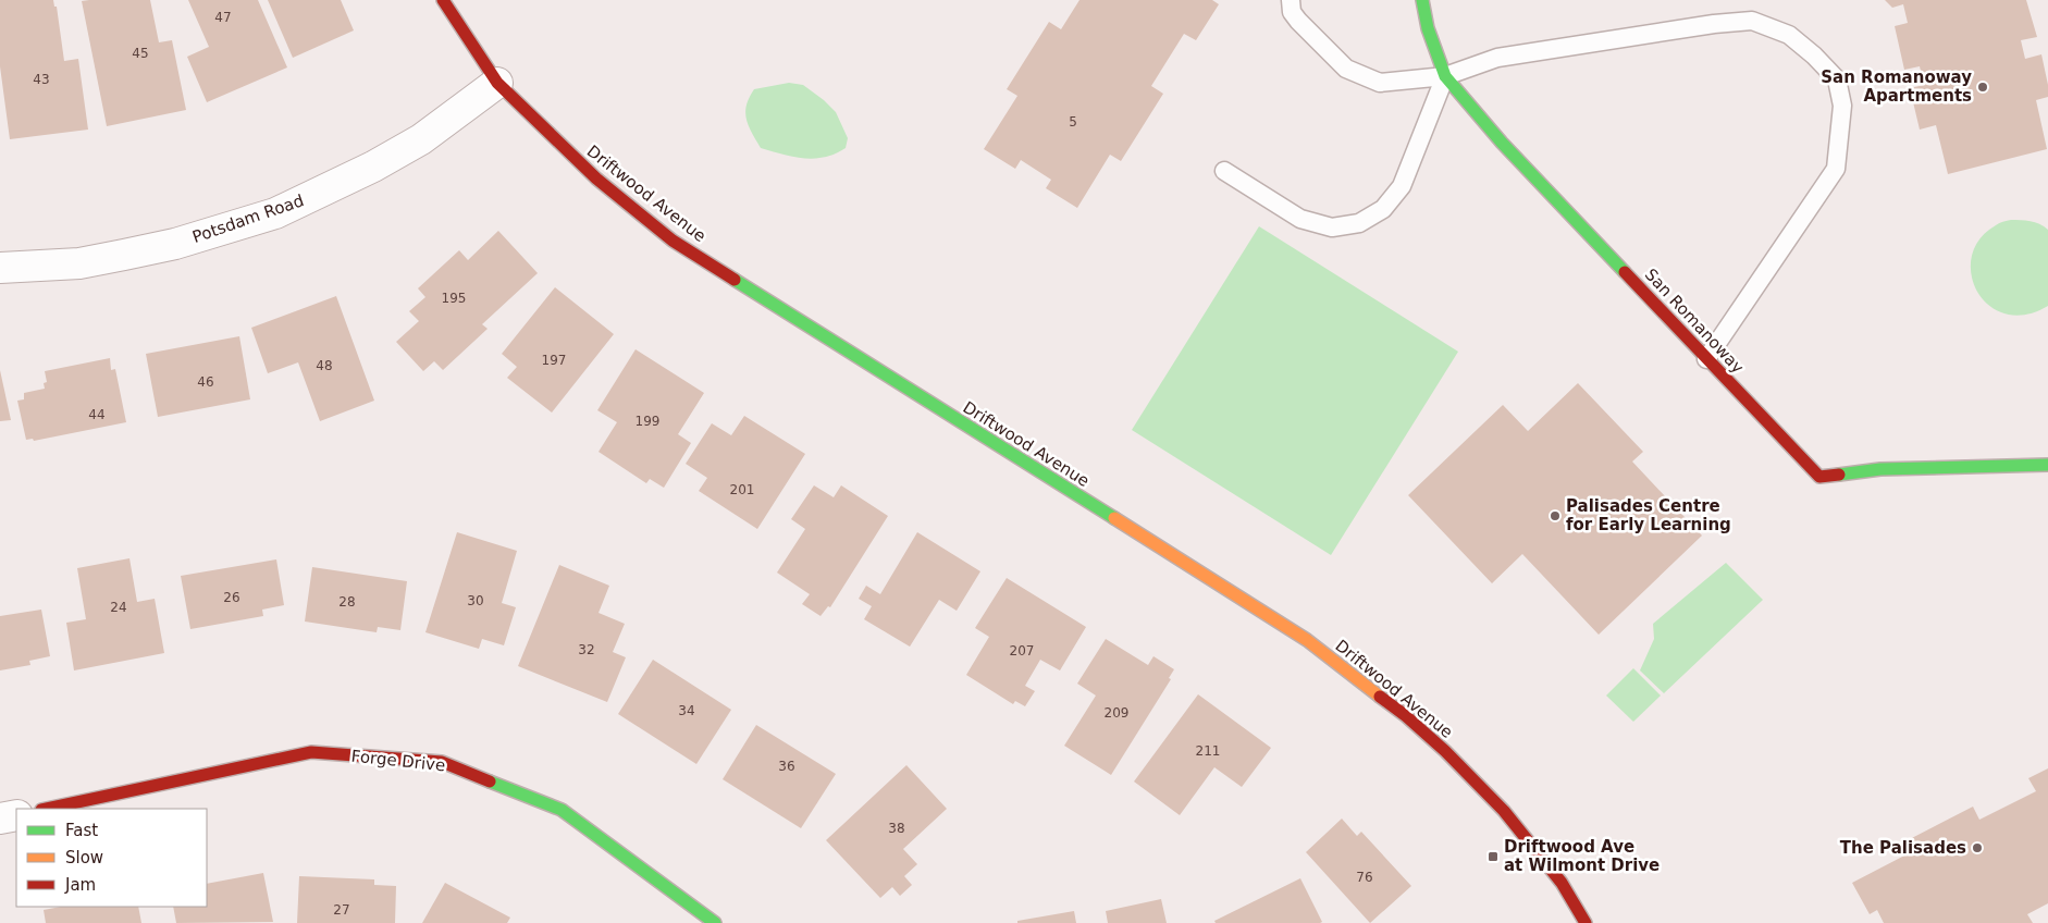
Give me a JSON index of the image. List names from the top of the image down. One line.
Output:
{"streets":{"street":["Driftwood Avenue","Potsdam Road","San Romanoway","Forge Drive"]},"crossings":[["Driftwood Avenue","Potsdam Road"]],"places":{"other":["San Romanoway Apartments","Palisades Centre for Early Learning","The Palisades"],"transit":["Driftwood Ave at Wilmont Drive"]},"house_numbers":["47","45","43","5","195","197","48","46","44","199","201","26","30","28","24","32","207","34","209","211","36","38","76","27"],"legend":["Fast","Slow","Jam"]}
